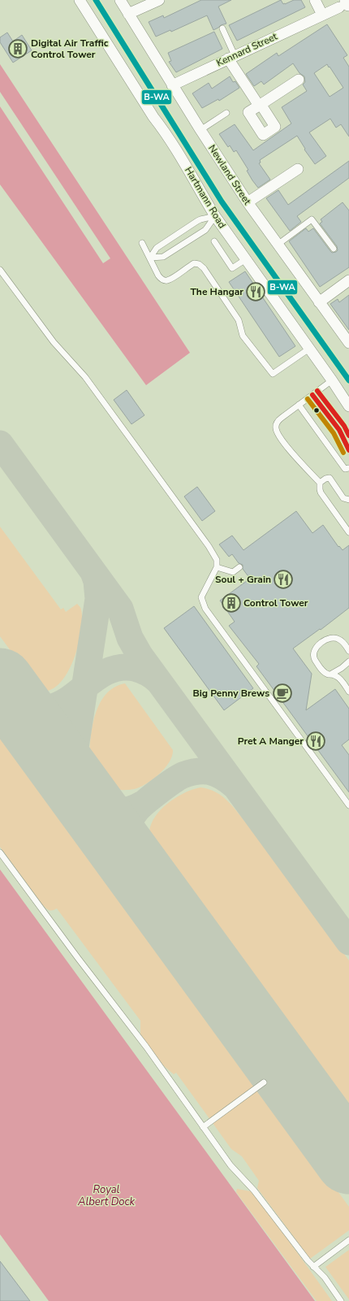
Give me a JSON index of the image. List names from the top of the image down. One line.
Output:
{"streets":{"street":["Kennard Street","Newland Street","Hartmann Road"]},"crossings":[["Kennard Street","Newland Street"]],"water":["Royal Albert Dock"],"places":{"building":["Digital Air Traffic Control Tower","Control Tower"],"restaurant":["The Hangar","Soul + Grain","Pret A Manger"],"cafe":["Big Penny Brews"]},"lines":["transit line B-WA"]}
